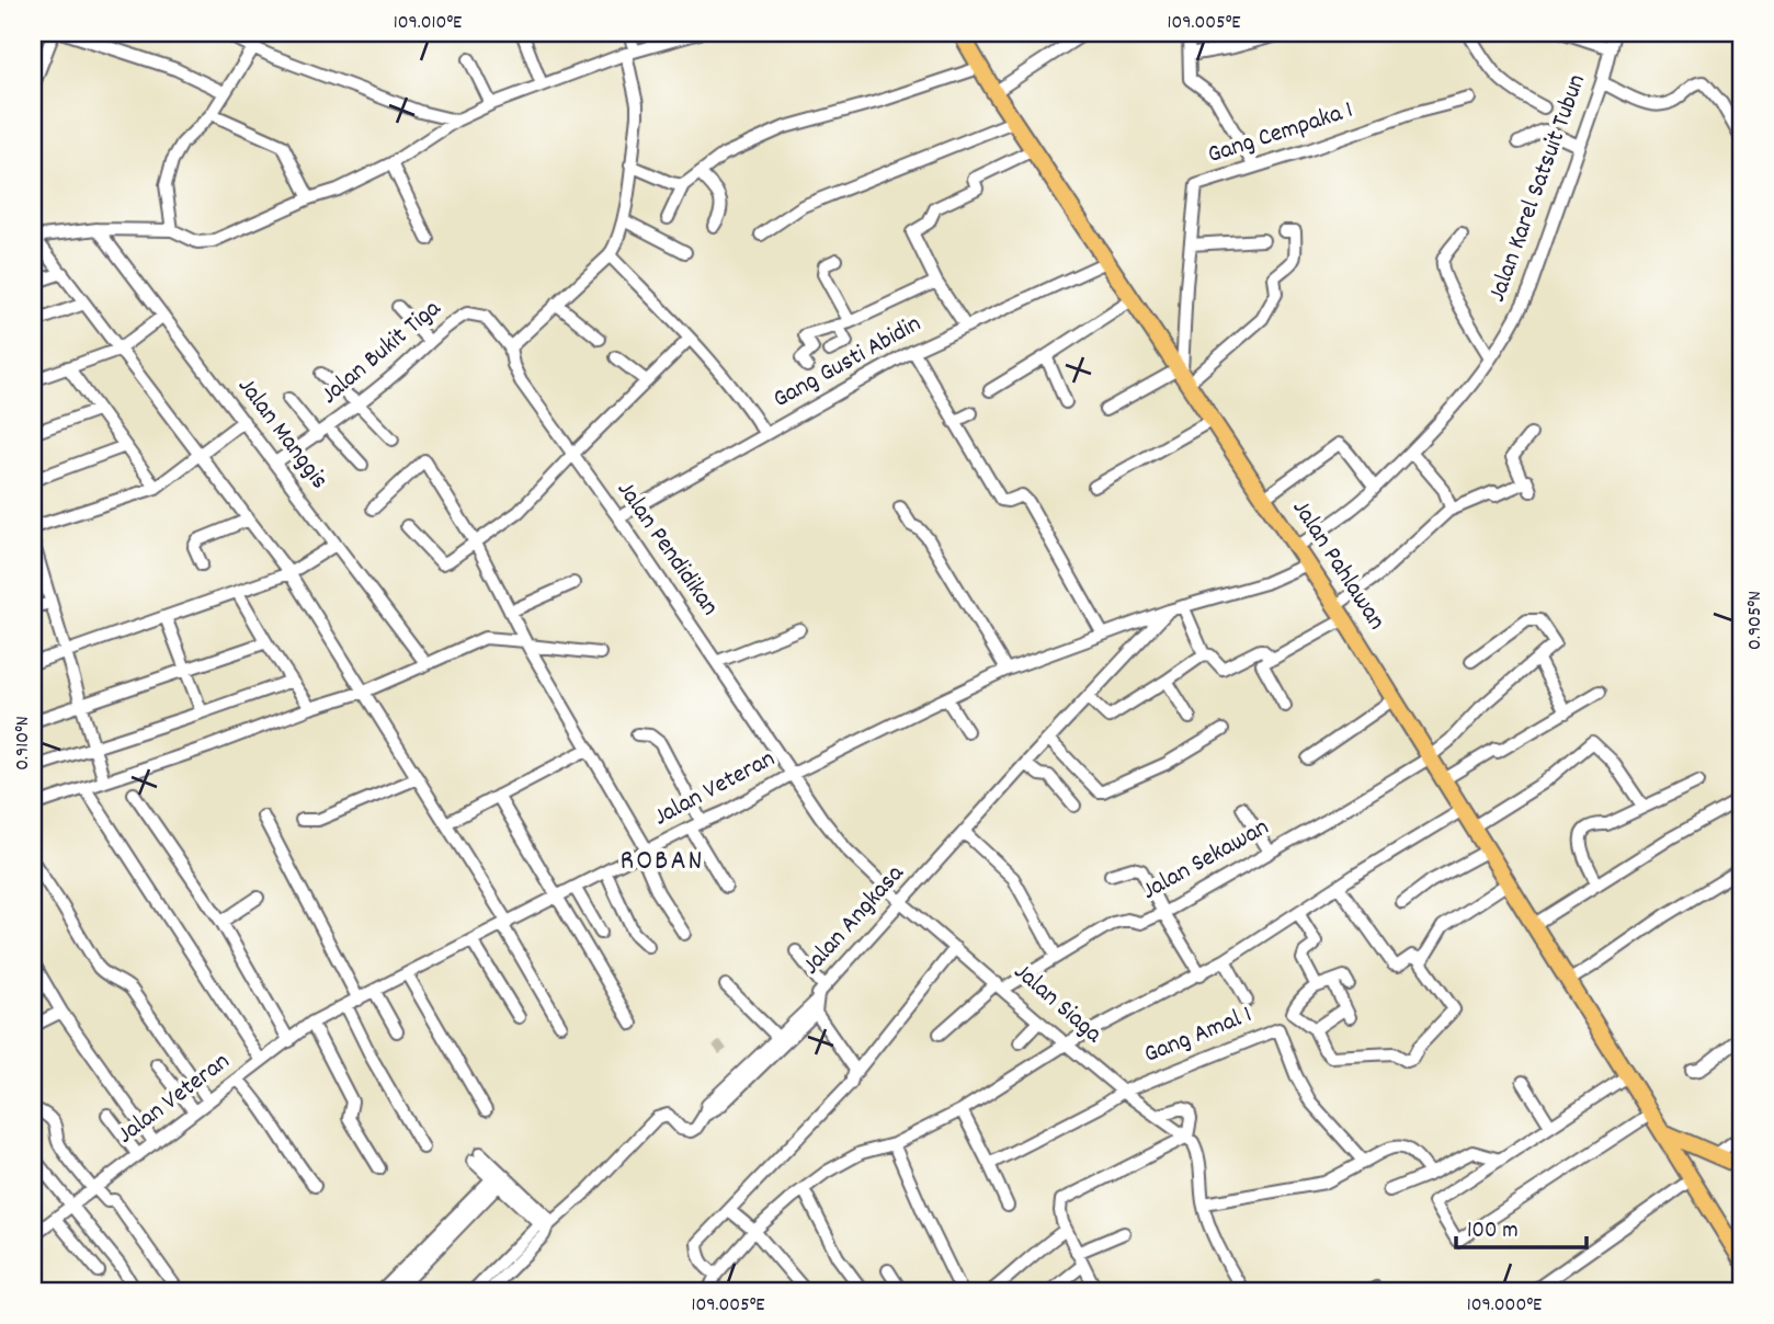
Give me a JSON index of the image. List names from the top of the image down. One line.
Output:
{"streets":{"main road":["Jalan Pahlawan"],"street":["Gang Cempaka 1","Jalan Karel Satsuit Tubun","Jalan Bukit Tiga","Gang Gusti Abidin","Jalan Manggis","Jalan Pendidikan","Jalan Veteran","Jalan Sekawan","Jalan Angkasa","Jalan Siaga","Gang Amal 1"]},"crossings":[["Gang Cempaka 1","Jalan Pahlawan"],["Jalan Karel Satsuit Tubun","Jalan Pahlawan"],["Jalan Bukit Tiga","Jalan Manggis"],["Jalan Bukit Tiga","Jalan Pendidikan"],["Gang Gusti Abidin","Jalan Pendidikan"],["Gang Gusti Abidin","Jalan Pahlawan"],["Jalan Pendidikan","Jalan Veteran"],["Jalan Pendidikan","Jalan Siaga"],["Jalan Pahlawan","Jalan Veteran"],["Jalan Pahlawan","Jalan Sekawan"],["Jalan Veteran","Jalan Angkasa"],["Jalan Veteran","Jalan Siaga"],["Jalan Sekawan","Jalan Siaga"],["Jalan Angkasa","Jalan Siaga"],["Jalan Siaga","Gang Amal 1"]],"districts":["ROBAN"],"scale_bar":"100 m","coordinates":["109.010°E","109.005°E","0.905°N","0.910°N","109.000°E"]}
